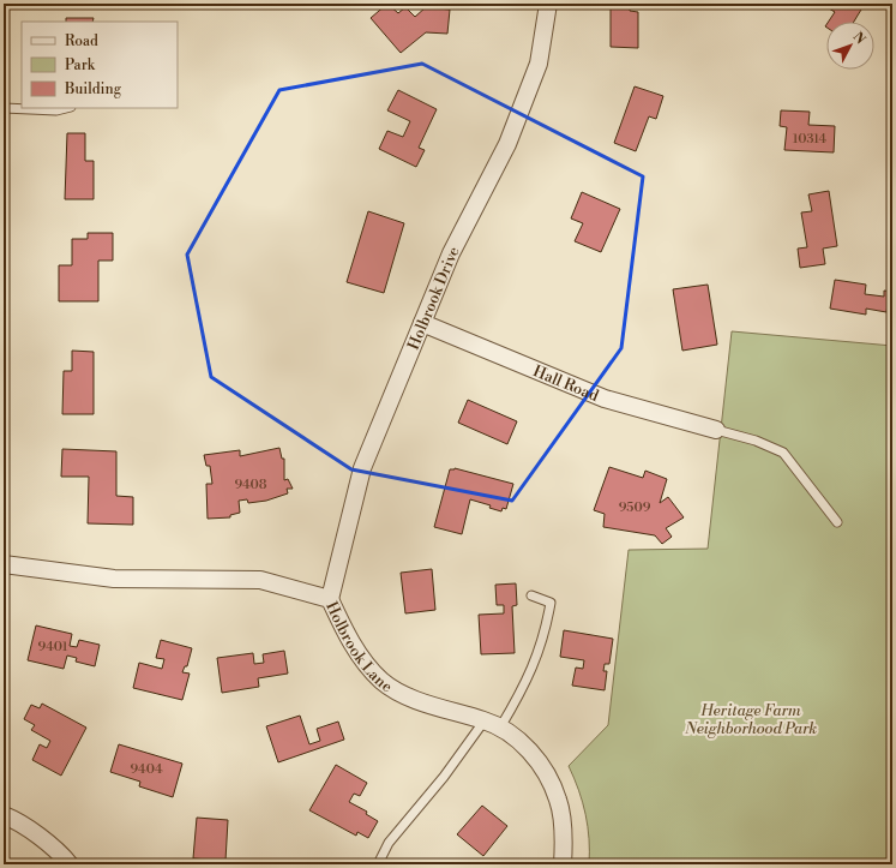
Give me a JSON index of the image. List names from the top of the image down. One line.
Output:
{"streets":{"street":["Holbrook Drive","Hall Road","Holbrook Lane"]},"crossings":[["Holbrook Drive","Hall Road"],["Holbrook Drive","Holbrook Lane"]],"parks":["Heritage Farm Neighborhood Park"],"house_numbers":["10314","9408","9509","9401","9404"],"legend":["Road","Park","Building"],"north":"top right"}
